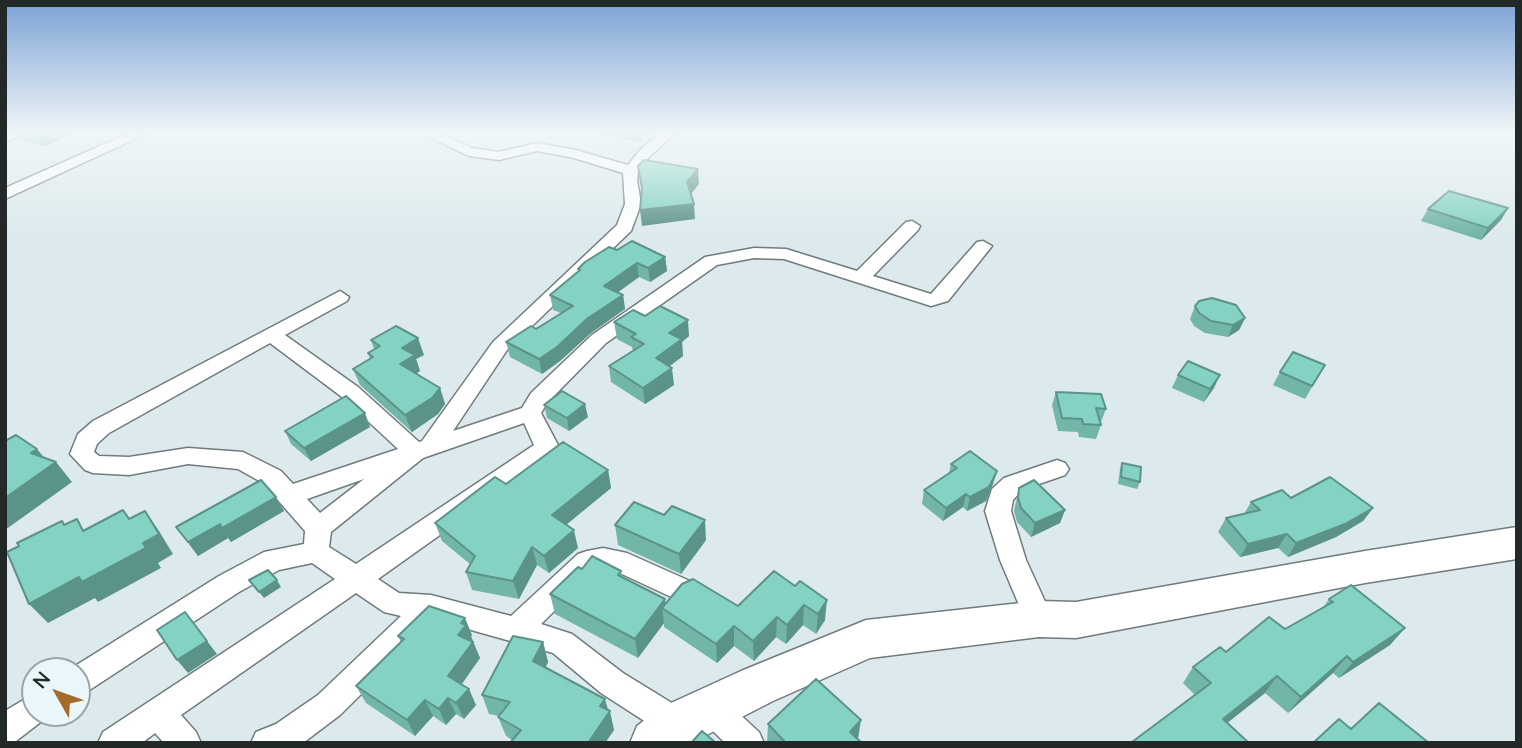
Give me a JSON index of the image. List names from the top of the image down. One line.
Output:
{"north":"top left"}
